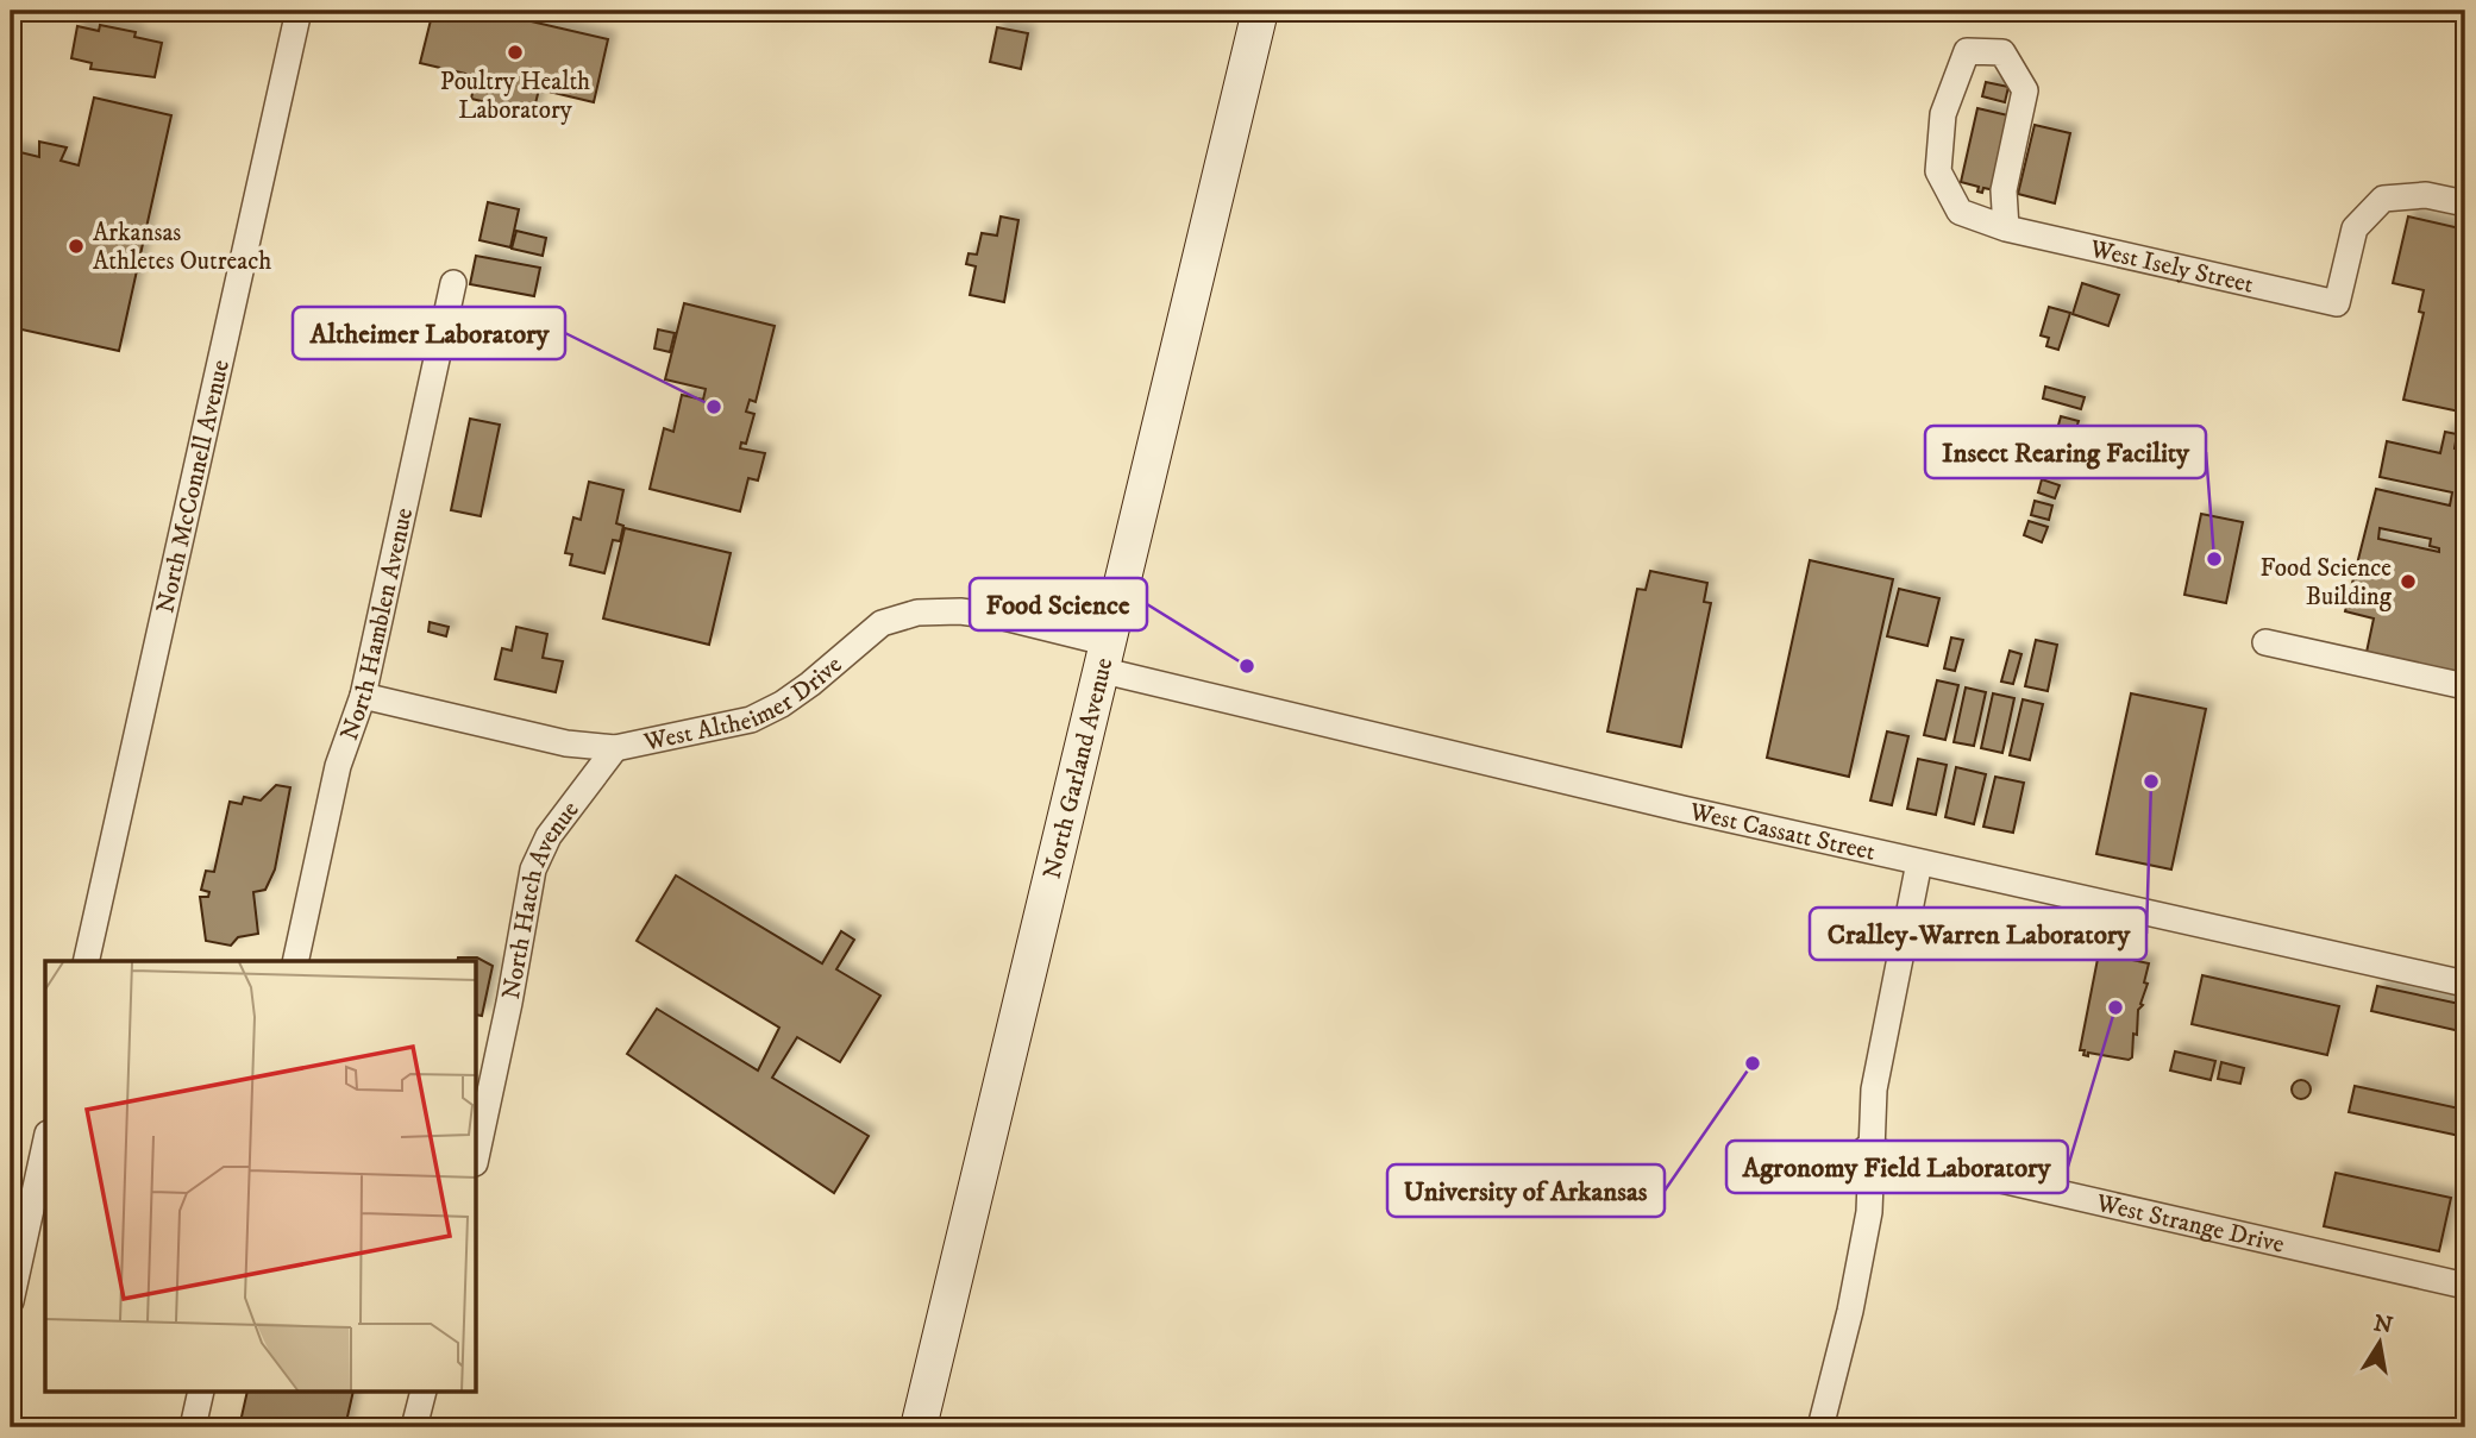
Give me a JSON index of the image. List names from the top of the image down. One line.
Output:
{"streets":{"main road":["North Garland Avenue"],"street":["West Isely Street","North McConnell Avenue","North Hamblen Avenue","West Altheimer Drive","West Cassatt Street","North Hatch Avenue","West Strange Drive"]},"crossings":[["North Hamblen Avenue","West Altheimer Drive"],["West Altheimer Drive","North Garland Avenue"],["West Altheimer Drive","West Cassatt Street"],["West Altheimer Drive","North Hatch Avenue"],["North Garland Avenue","West Cassatt Street"]],"places":["Poultry Health Laboratory","Arkansas Athletes Outreach","Altheimer Laboratory","Insect Rearing Facility","Food Science Building","Food Science","Cralley-Warren Laboratory","Agronomy Field Laboratory","University of Arkansas"],"north":"top"}
